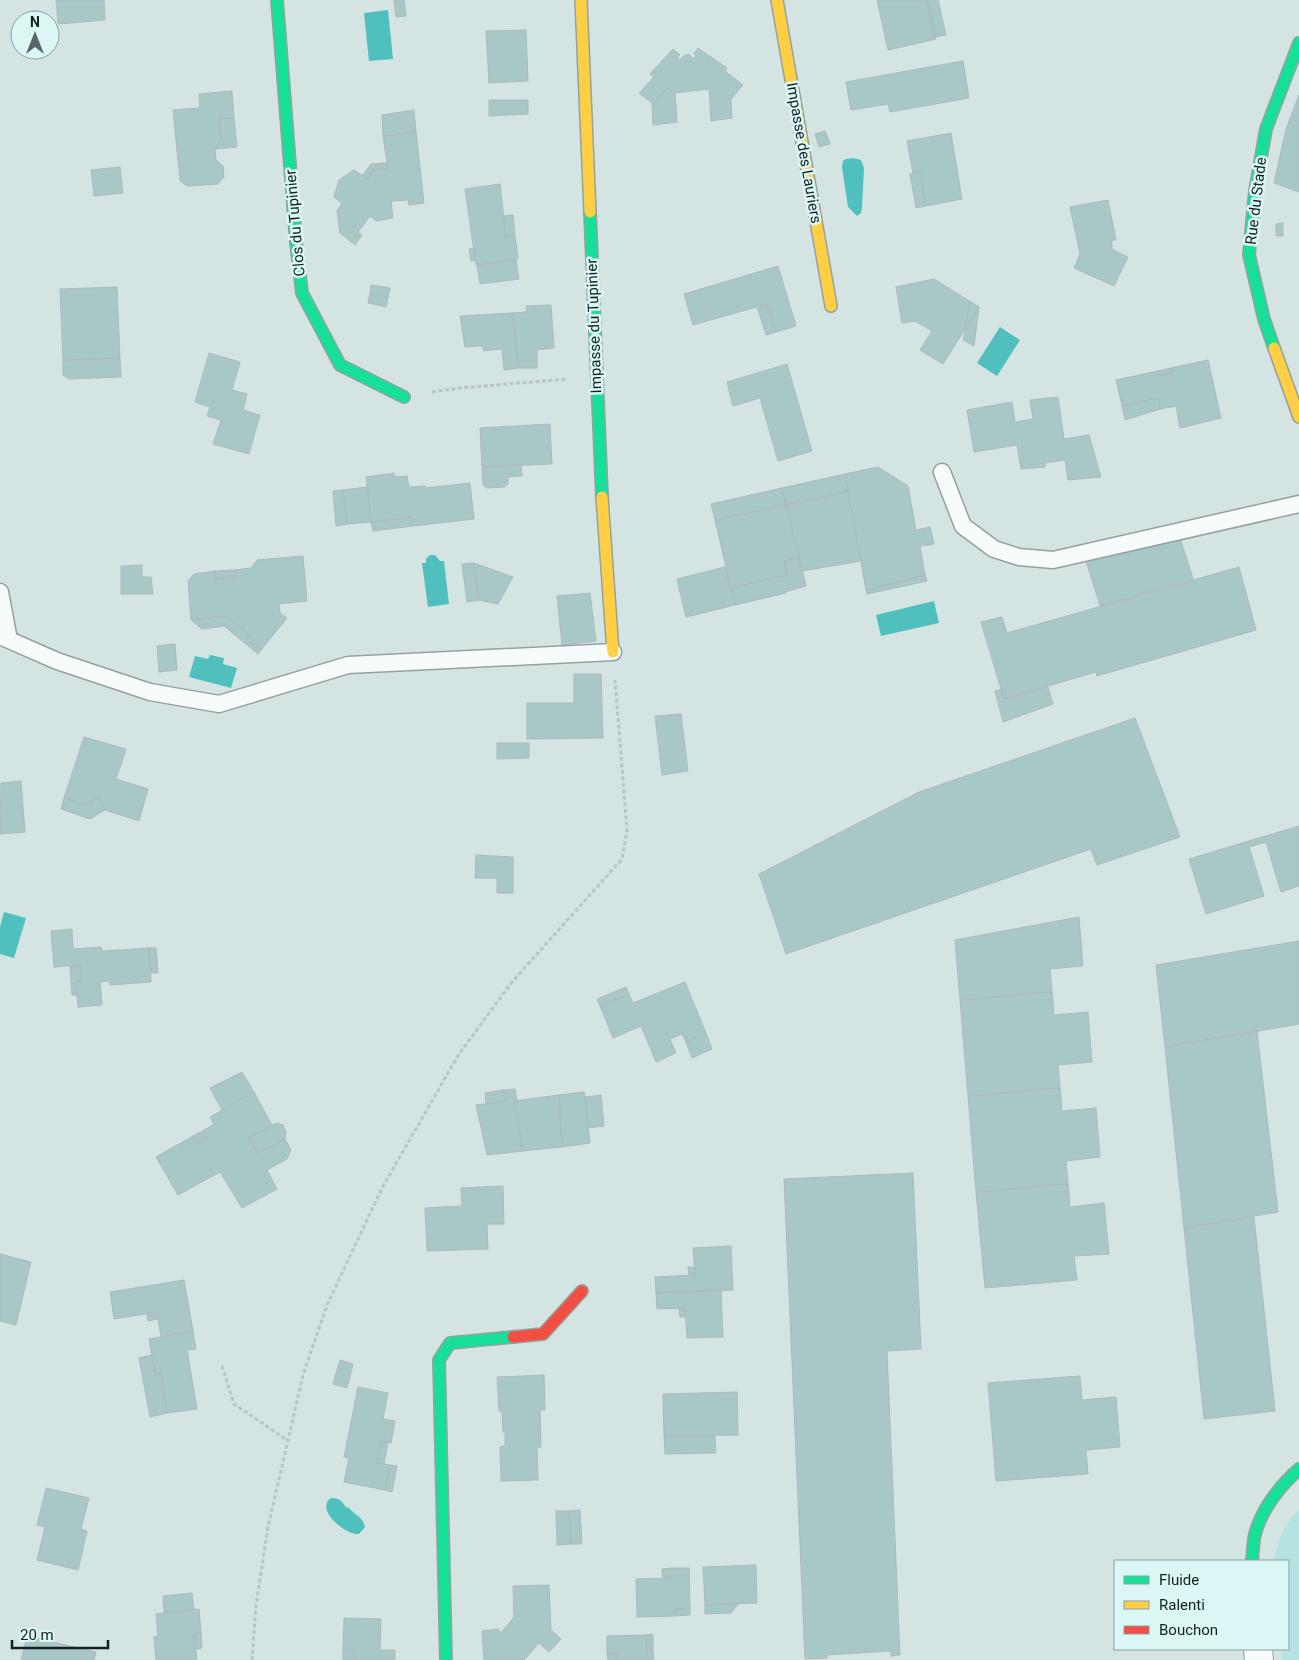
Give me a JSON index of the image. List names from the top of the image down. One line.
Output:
{"streets":{"street":["Impasse des Lauriers","Rue du Stade","Clos du Tupinier","Impasse du Tupinier"]},"legend":["Fluide","Ralenti","Bouchon"],"scale_bar":"20 m","north":"top"}
